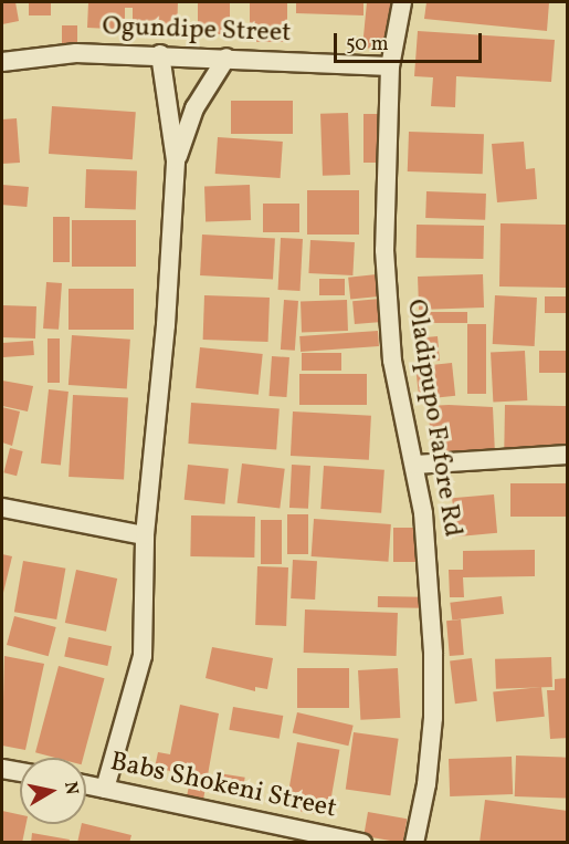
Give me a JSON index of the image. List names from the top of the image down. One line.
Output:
{"streets":{"street":["Ogundipe Street","Oladipupo Fafore Rd","Babs Shokeni Street"]},"crossings":[["Ogundipe Street","Oladipupo Fafore Rd"]],"scale_bar":"50 m","north":"right"}
